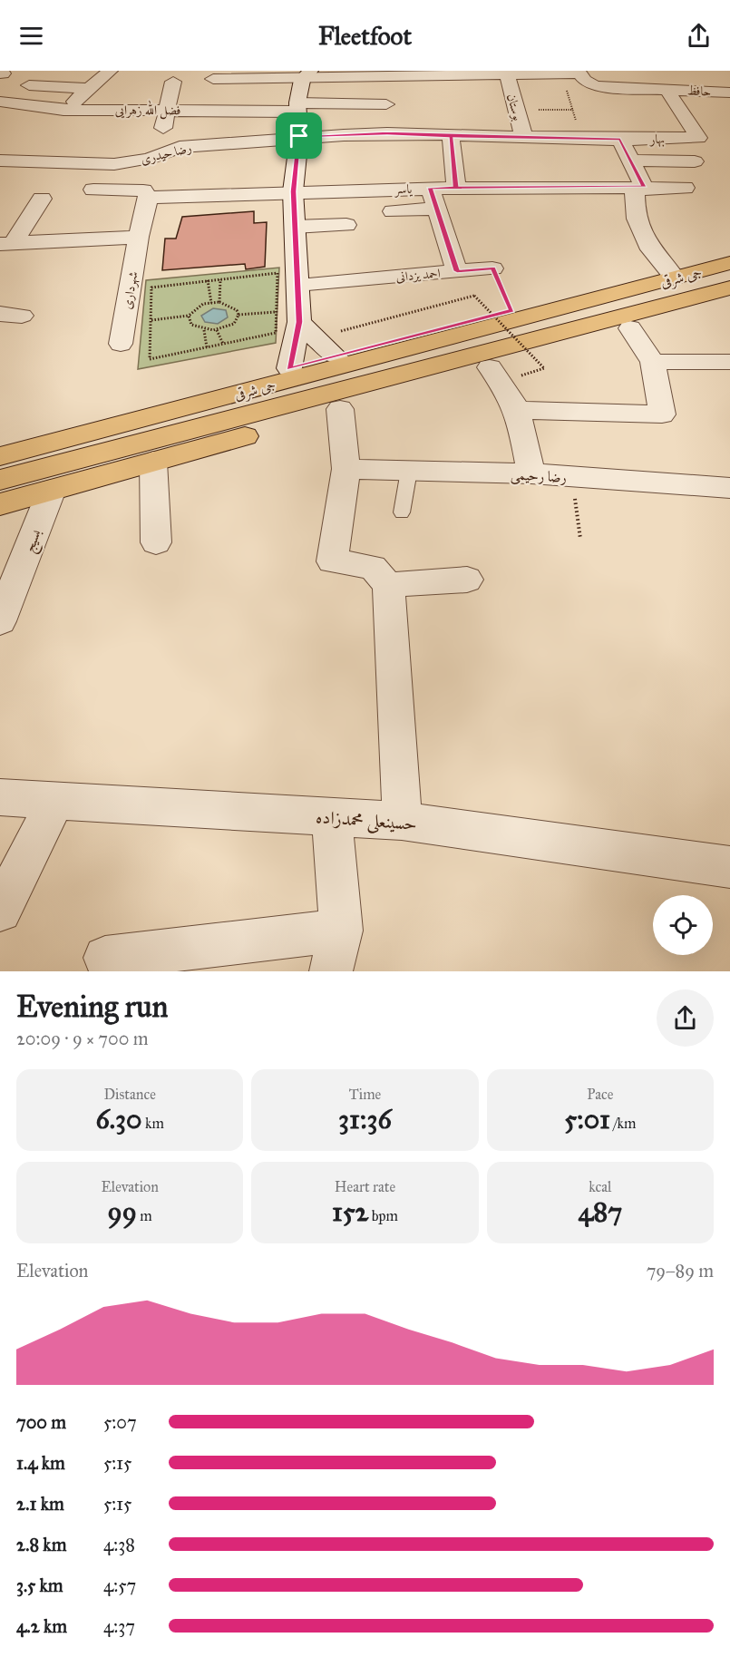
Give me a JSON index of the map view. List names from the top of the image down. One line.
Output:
{"streets":{"main road":["جی شرقی"],"street":["حافظ","بوستان","فضل الله زهرایی","بهار","رضا حیدری","یاسر","احمد یزدانی","شهرداری","رضا رحیمی","بسیج","حسینعلی محمدزاده"]},"crossings":[["حافظ","بهار"],["بوستان","بهار"],["بهار","رضا حیدری"],["یاسر","شهرداری"]],"page":{"header":"Fleetfoot","heading":["Evening run","20:09 · 9 × 700 m"],"stats":[["Distance","6.30 km"],["Time","31:36"],["Pace","5:01 /km"],["Elevation","99 m"],["Heart rate","152 bpm"],["kcal","487"]],"chart":["Elevation","79–89 m"],"list":[{"name":"700 m","note":"5:07"},{"name":"1.4 km","note":"5:15"},{"name":"2.1 km","note":"5:15"},{"name":"2.8 km","note":"4:38"},{"name":"3.5 km","note":"4:57"},{"name":"4.2 km","note":"4:37"}]}}
